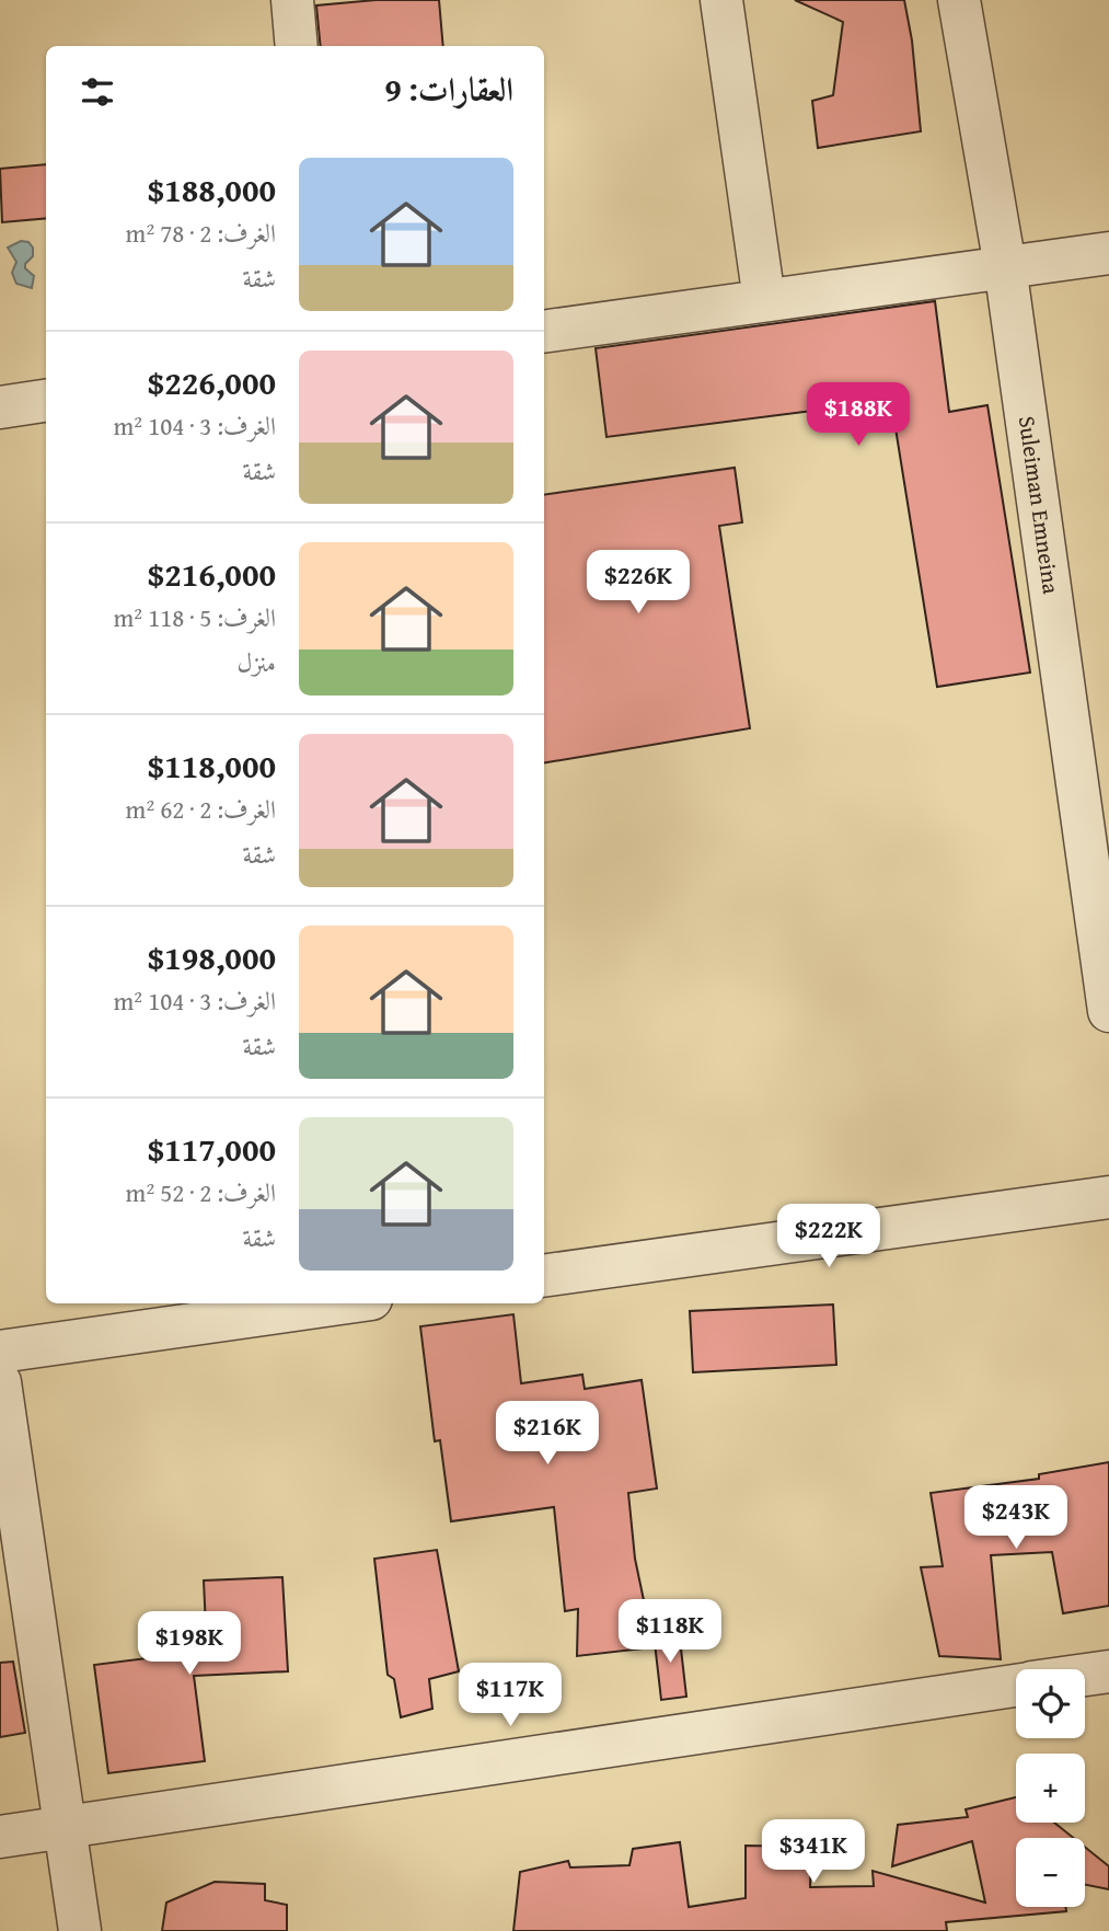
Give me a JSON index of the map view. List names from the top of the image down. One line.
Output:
{"streets":{"street":["Suleiman Emneina"]},"page":{"heading":"العقارات: 9","list":[{"name":"$188,000","note":"الغرف: 2 · 78 m² · شقة"},{"name":"$226,000","note":"الغرف: 3 · 104 m² · شقة"},{"name":"$216,000","note":"الغرف: 5 · 118 m² · منزل"},{"name":"$118,000","note":"الغرف: 2 · 62 m² · شقة"},{"name":"$198,000","note":"الغرف: 3 · 104 m² · شقة"},{"name":"$117,000","note":"الغرف: 2 · 52 m² · شقة"}],"price":["$188K","$226K","$222K","$216K","$243K","$118K","$198K","$117K","$341K"],"map_buttons":["+","−"]}}
